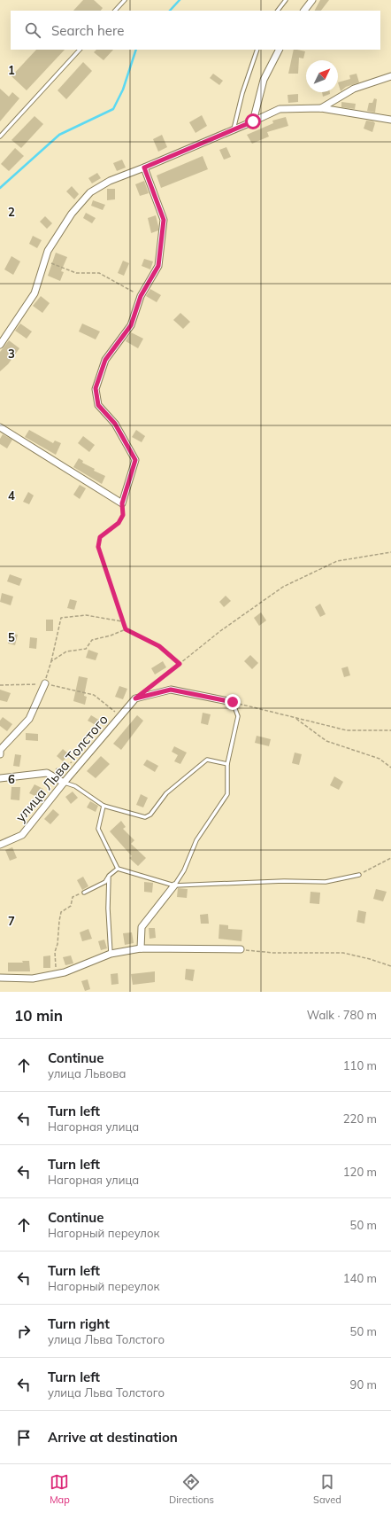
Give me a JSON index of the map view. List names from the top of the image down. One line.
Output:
{"streets":{"street":["улица Льва Толстого"]},"north":"top right","page":{"search":"Search here","heading":["10 min","Walk · 780 m"],"list":[["Continue","улица Львова","110 m"],["Turn left","Нагорная улица","220 m"],["Turn left","Нагорная улица","120 m"],["Continue","Нагорный переулок","50 m"],["Turn left","Нагорный переулок","140 m"],["Turn right","улица Льва Толстого","50 m"],["Turn left","улица Льва Толстого","90 m"],"Arrive at destination"],"nav":["Map","Directions","Saved"]},"grid":{"rows":["1","2","3","4","5","6","7"]}}
